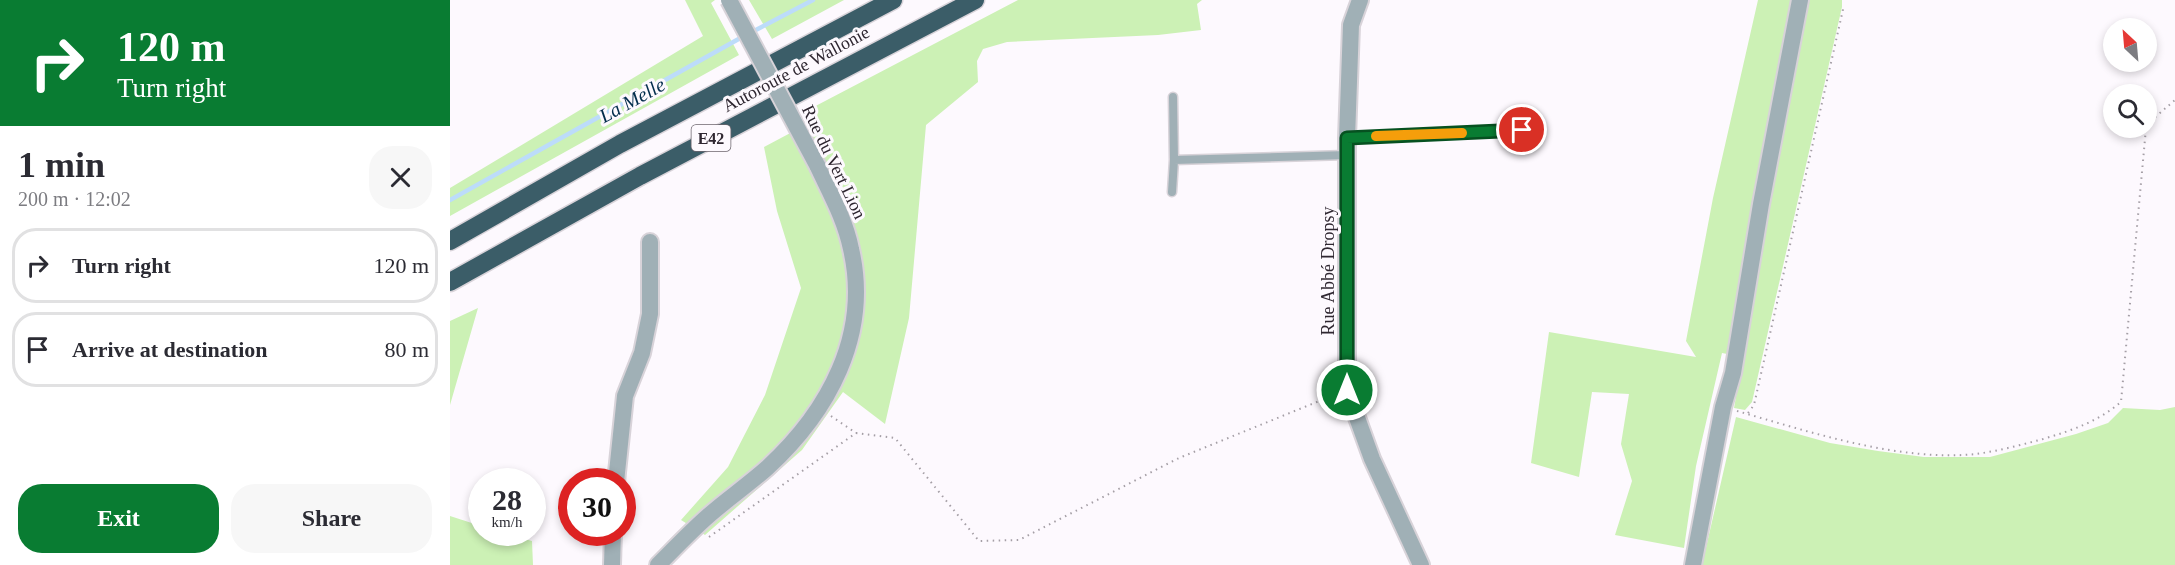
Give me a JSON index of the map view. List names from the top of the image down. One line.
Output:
{"streets":{"highway":["Autoroute de Wallonie","E42"],"street":["Rue du Vert Lion","Rue Abbé Dropsy"]},"water":["La Melle"],"north":"top left","page":{"turn":["120 m","Turn right"],"heading":["1 min","200 m · 12:02"],"list":[{"name":"Turn right","value":"120 m"},{"name":"Arrive at destination","value":"80 m"}],"speed":"28 km/h","limit":"30","buttons":["Exit","Share"]}}
